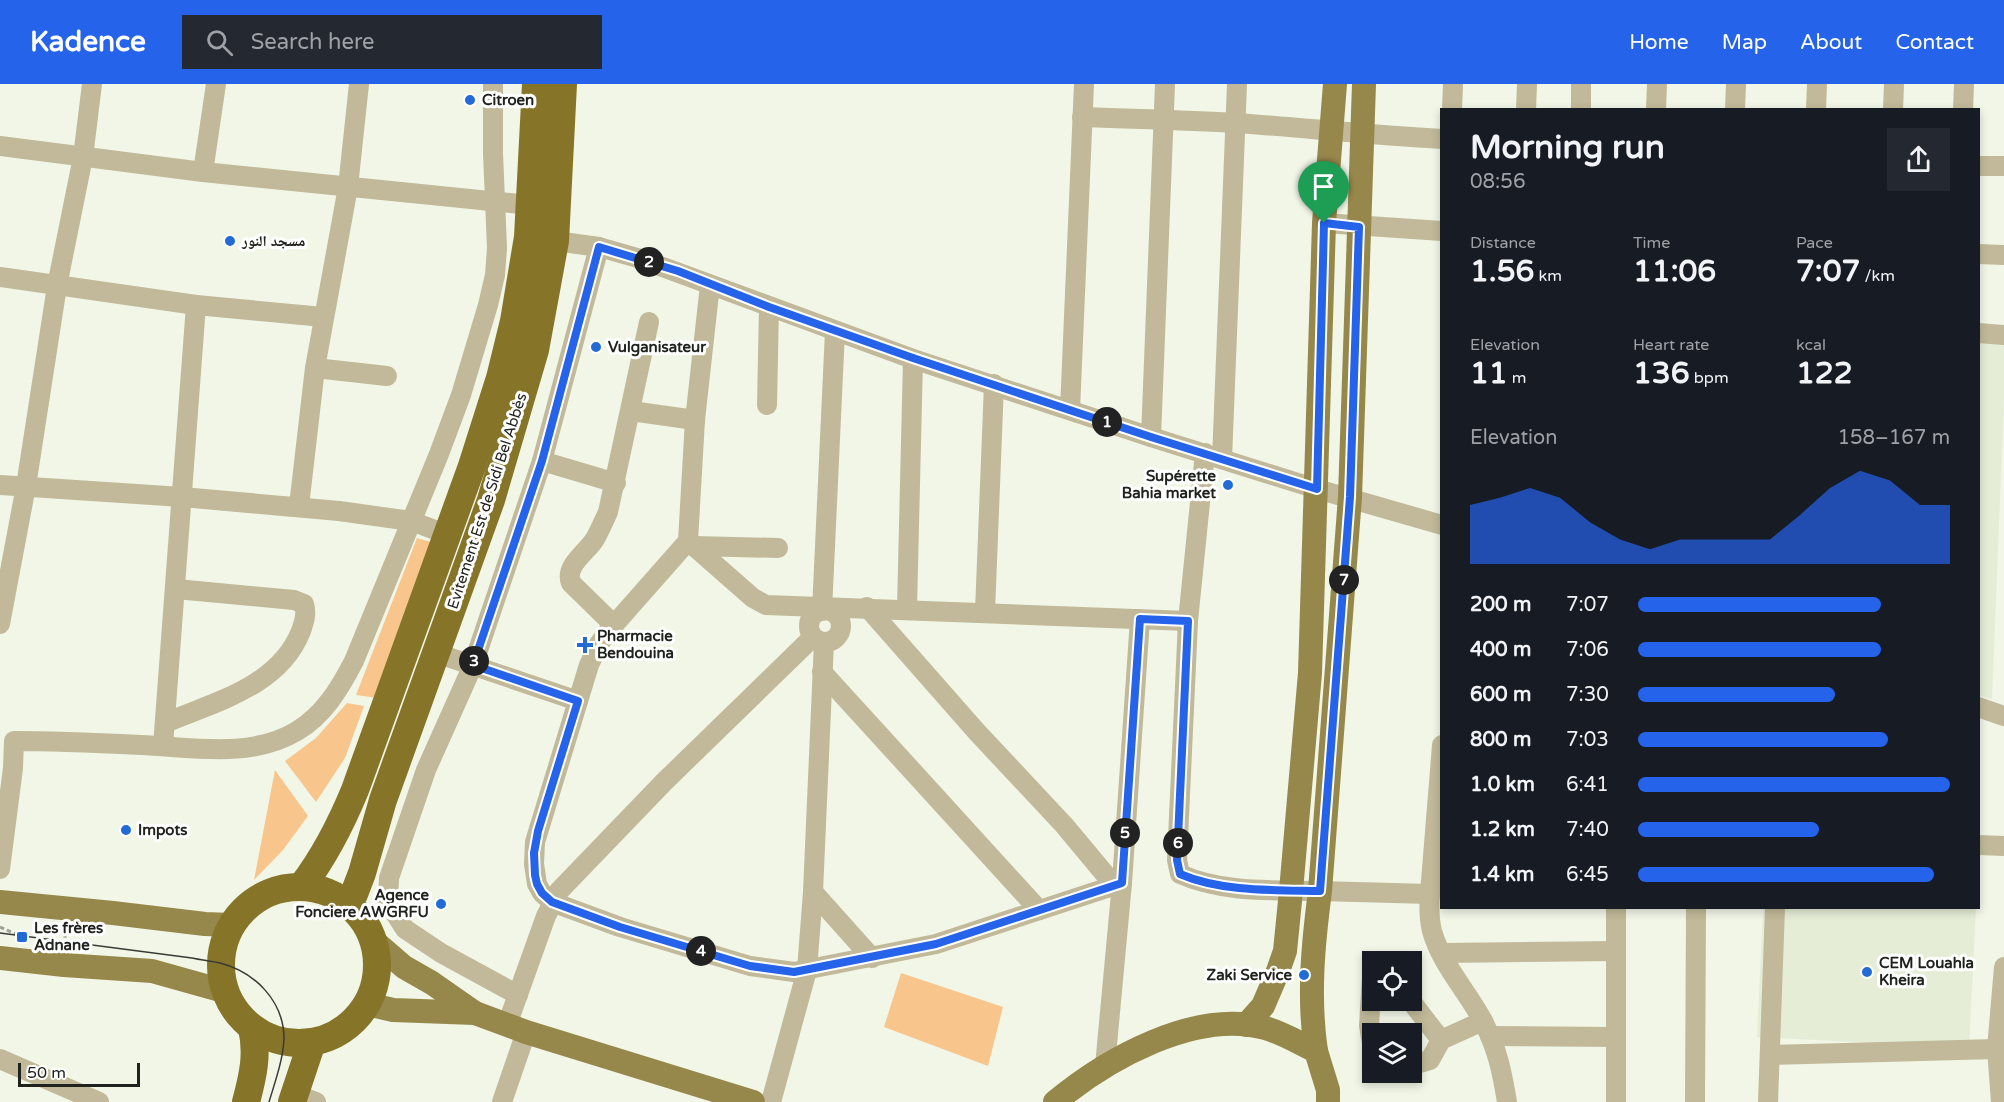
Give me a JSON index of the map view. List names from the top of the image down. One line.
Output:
{"streets":{"highway":["Evitement Est de Sidi Bel Abbès"]},"places":{"other":["Citroen","مسجد النور","Vulganisateur","Supérette Bahia market","Impots","Agence Fonciere AWGRFU","CEM Louahla Kheira","Zaki Service"],"health":["Pharmacie Bendouina"],"transit":["Les frères Adnane"]},"scale_bar":"50 m","page":{"header":"Kadence","search":"Search here","nav":["Home","Map","About","Contact"],"heading":["Morning run","08:56"],"stats":[["Distance","1.56 km"],["Time","11:06"],["Pace","7:07 /km"],["Elevation","11 m"],["Heart rate","136 bpm"],["kcal","122"]],"pins":["2","1","7","3","5","6","4"],"chart":["Elevation","158–167 m"],"list":[{"name":"200 m","note":"7:07"},{"name":"400 m","note":"7:06"},{"name":"600 m","note":"7:30"},{"name":"800 m","note":"7:03"},{"name":"1.0 km","note":"6:41"},{"name":"1.2 km","note":"7:40"},{"name":"1.4 km","note":"6:45"}],"scale":"50 m"}}
